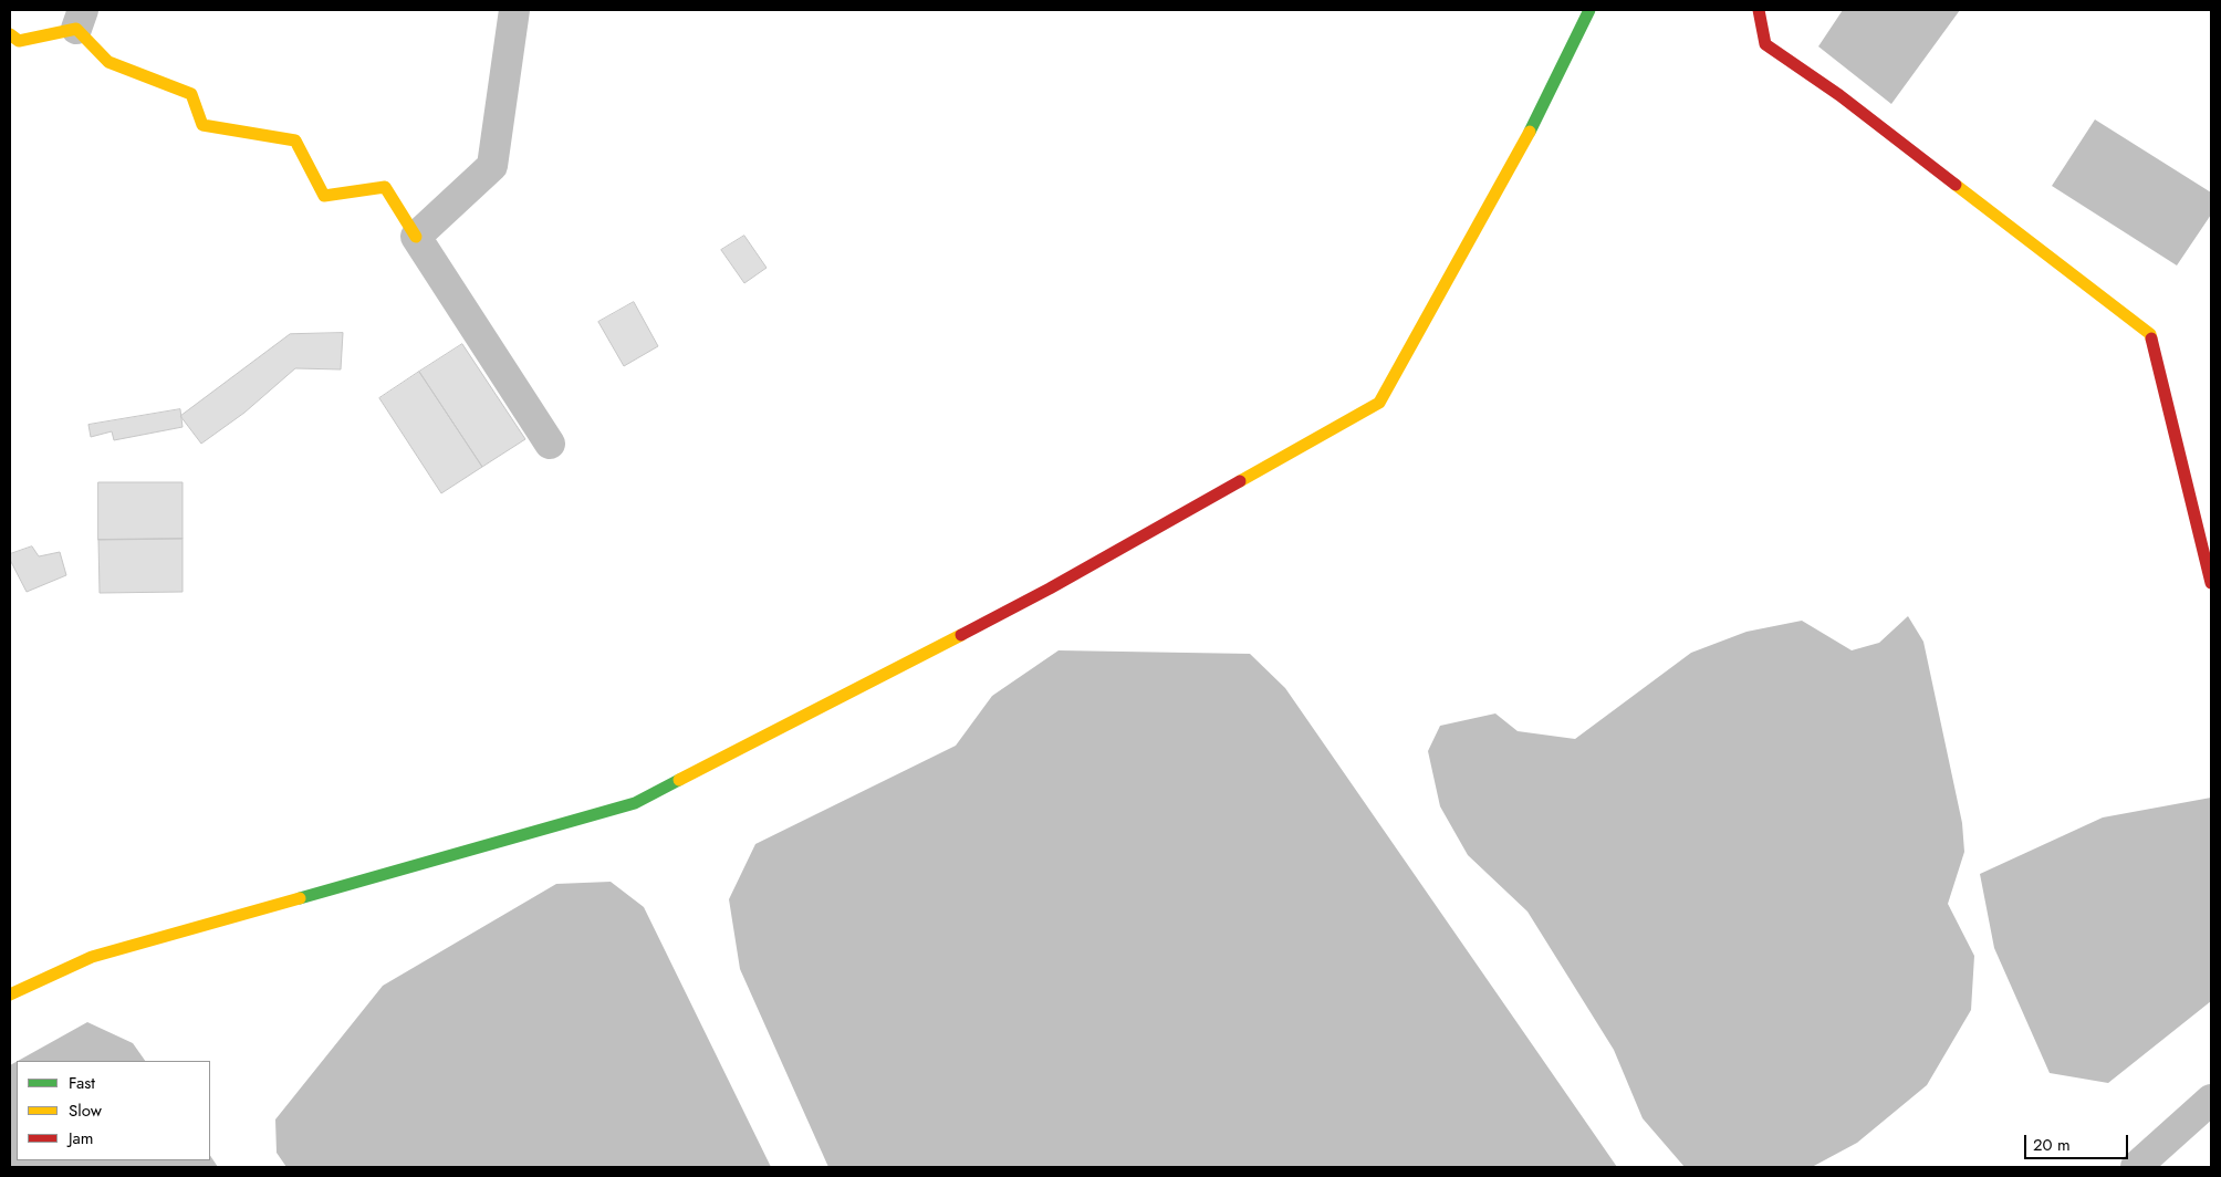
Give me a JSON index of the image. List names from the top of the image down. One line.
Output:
{"legend":["Fast","Slow","Jam"],"scale_bar":"20 m"}
